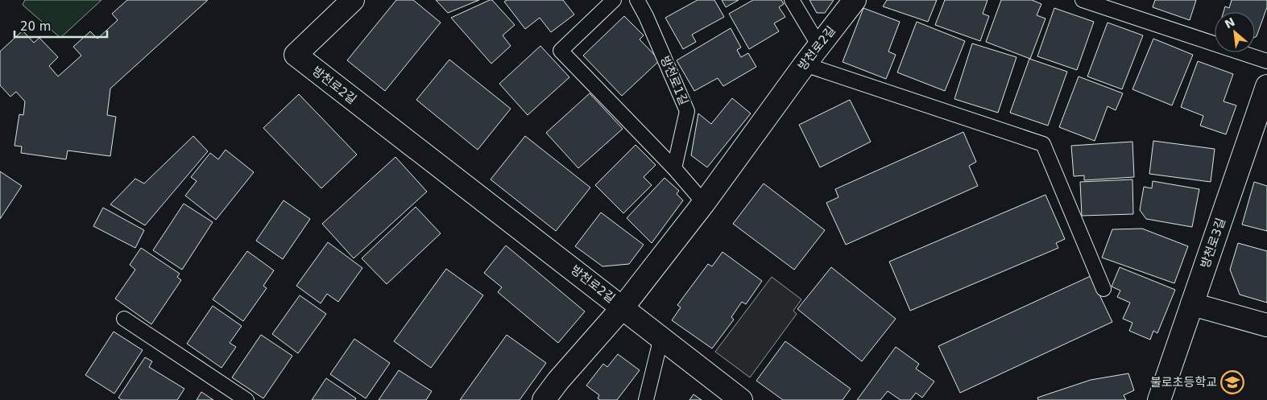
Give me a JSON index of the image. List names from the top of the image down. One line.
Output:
{"streets":{"street":["방천로2길","방천로3길"],"lane":["방천로1길"]},"places":{"school or university":["불로초등학교"]},"scale_bar":"20 m","north":"top left"}
